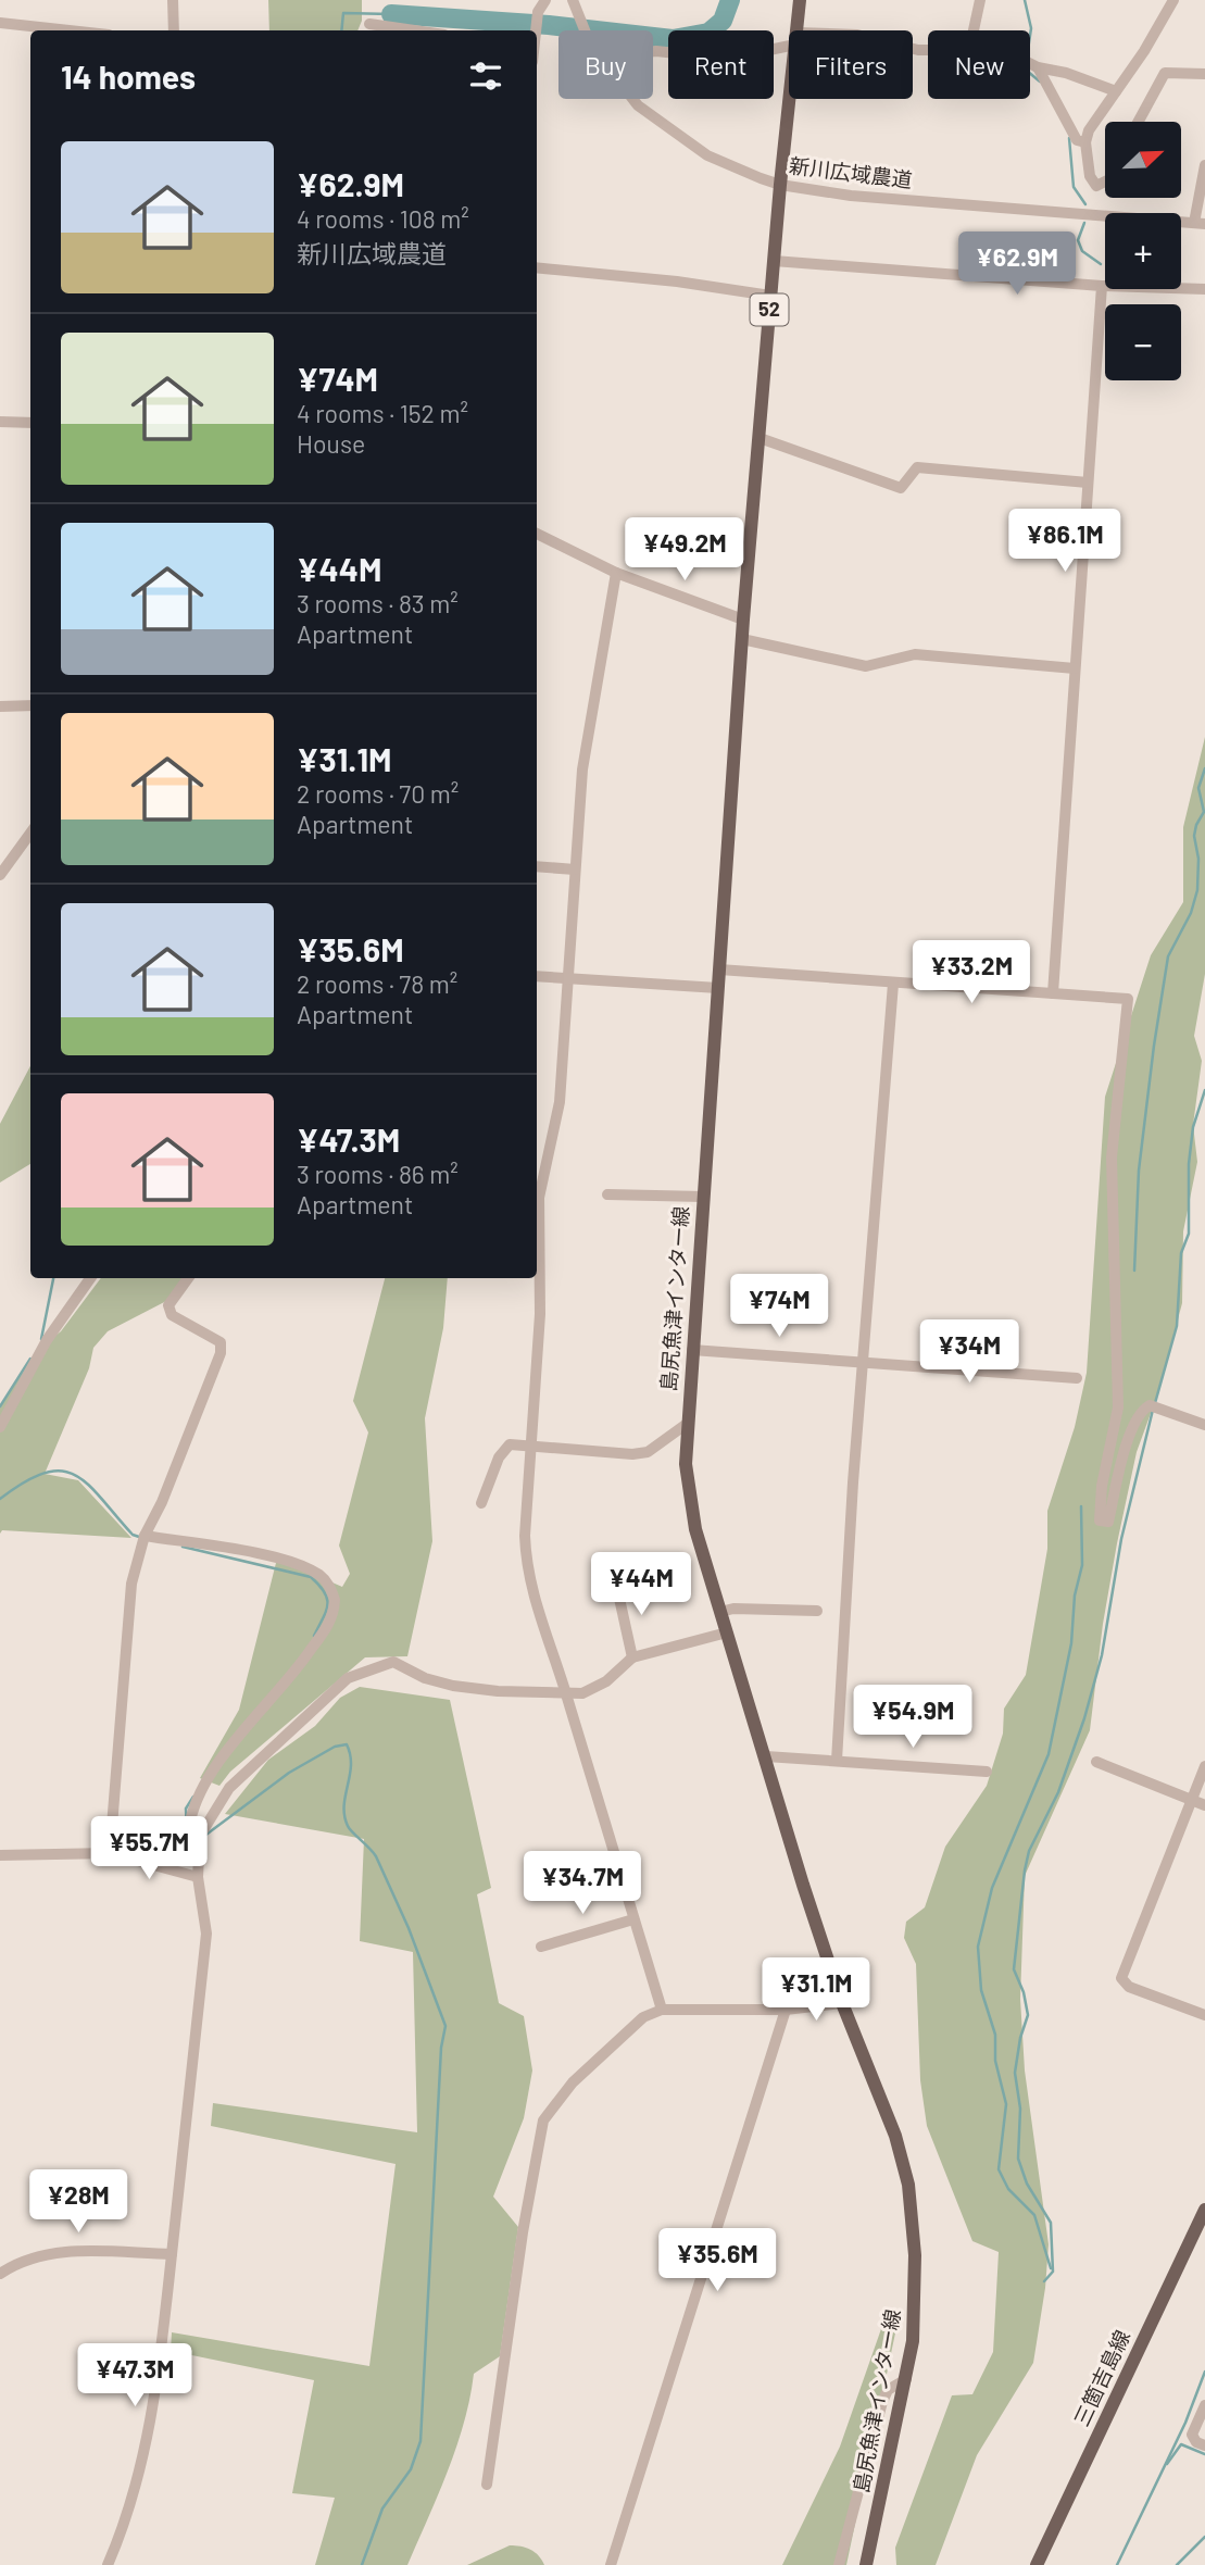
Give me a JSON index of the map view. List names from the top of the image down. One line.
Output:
{"streets":{"main road":["52","島尻魚津インター線","三箇吉島線"],"street":["新川広域農道"]},"crossings":[["新川広域農道","島尻魚津インター線"]],"north":"top right","page":{"chip":["Buy","Rent","Filters","New"],"heading":"14 homes","map_buttons":["+","−"],"list":[{"name":"¥62.9M","note":"4 rooms · 108 m² · 新川広域農道"},{"name":"¥74M","note":"4 rooms · 152 m² · House"},{"name":"¥44M","note":"3 rooms · 83 m² · Apartment"},{"name":"¥31.1M","note":"2 rooms · 70 m² · Apartment"},{"name":"¥35.6M","note":"2 rooms · 78 m² · Apartment"},{"name":"¥47.3M","note":"3 rooms · 86 m² · Apartment"}],"price":["¥62.9M","¥86.1M","¥49.2M","¥33.2M","¥74M","¥34M","¥44M","¥54.9M","¥55.7M","¥34.7M","¥31.1M","¥28M","¥35.6M","¥47.3M"]}}
